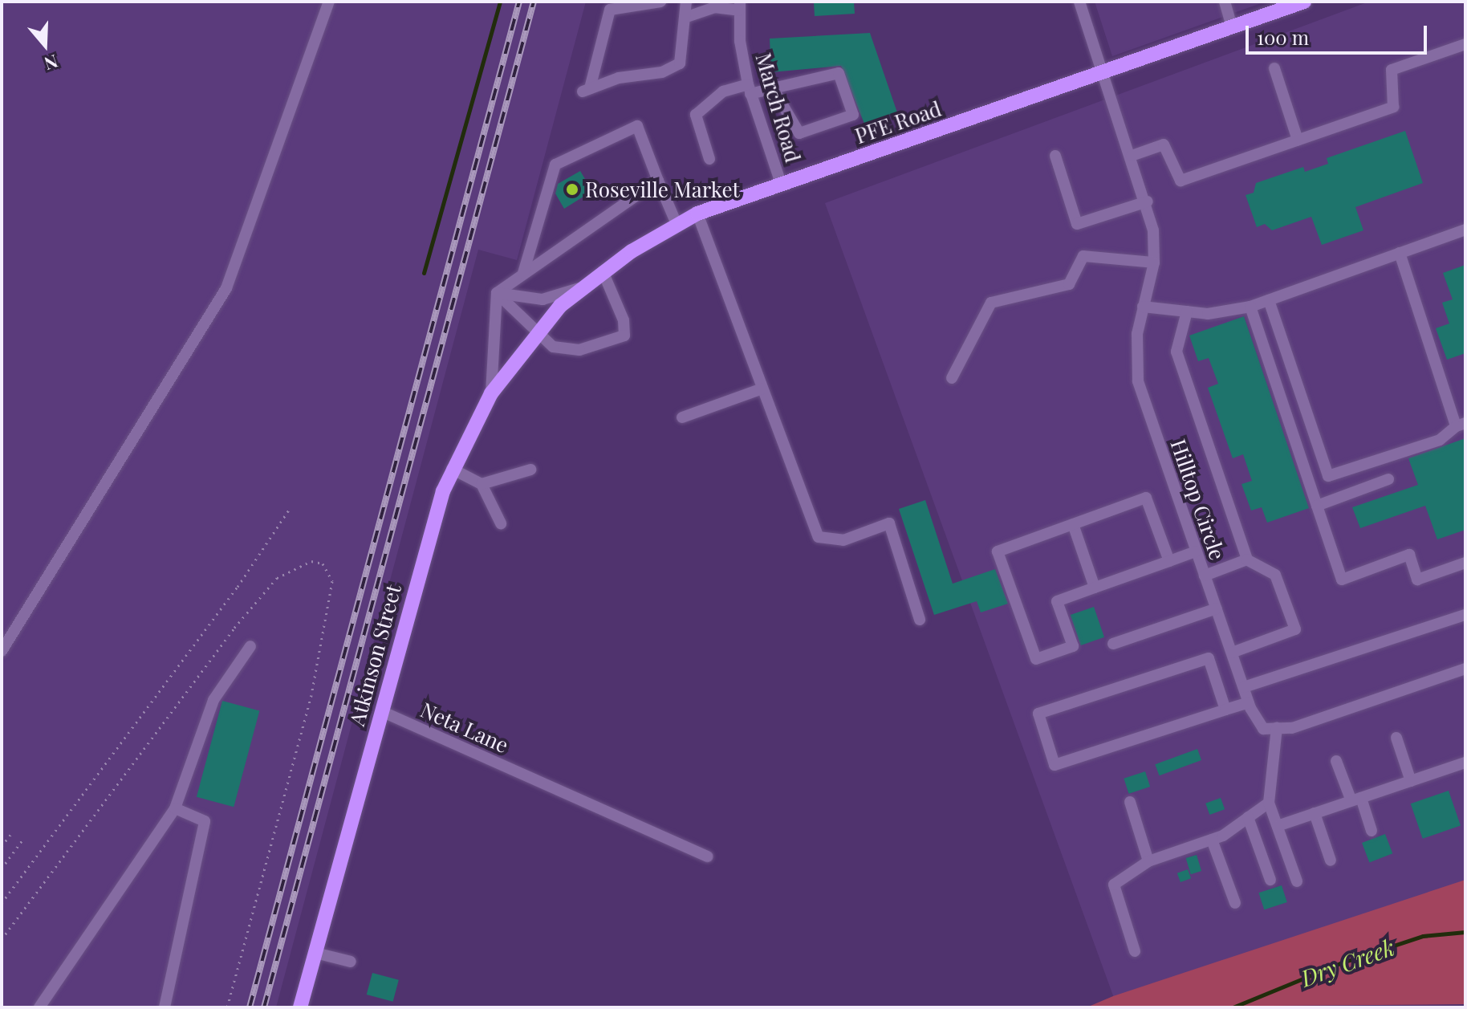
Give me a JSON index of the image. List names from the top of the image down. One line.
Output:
{"streets":{"main road":["PFE Road","Atkinson Street"],"street":["March Road","Hilltop Circle","Neta Lane"]},"crossings":[["March Road","PFE Road"],["PFE Road","Hilltop Circle"],["PFE Road","Atkinson Street"],["Atkinson Street","Neta Lane"]],"water":["Dry Creek"],"places":["Roseville Market"],"scale_bar":"100 m","north":"bottom"}
